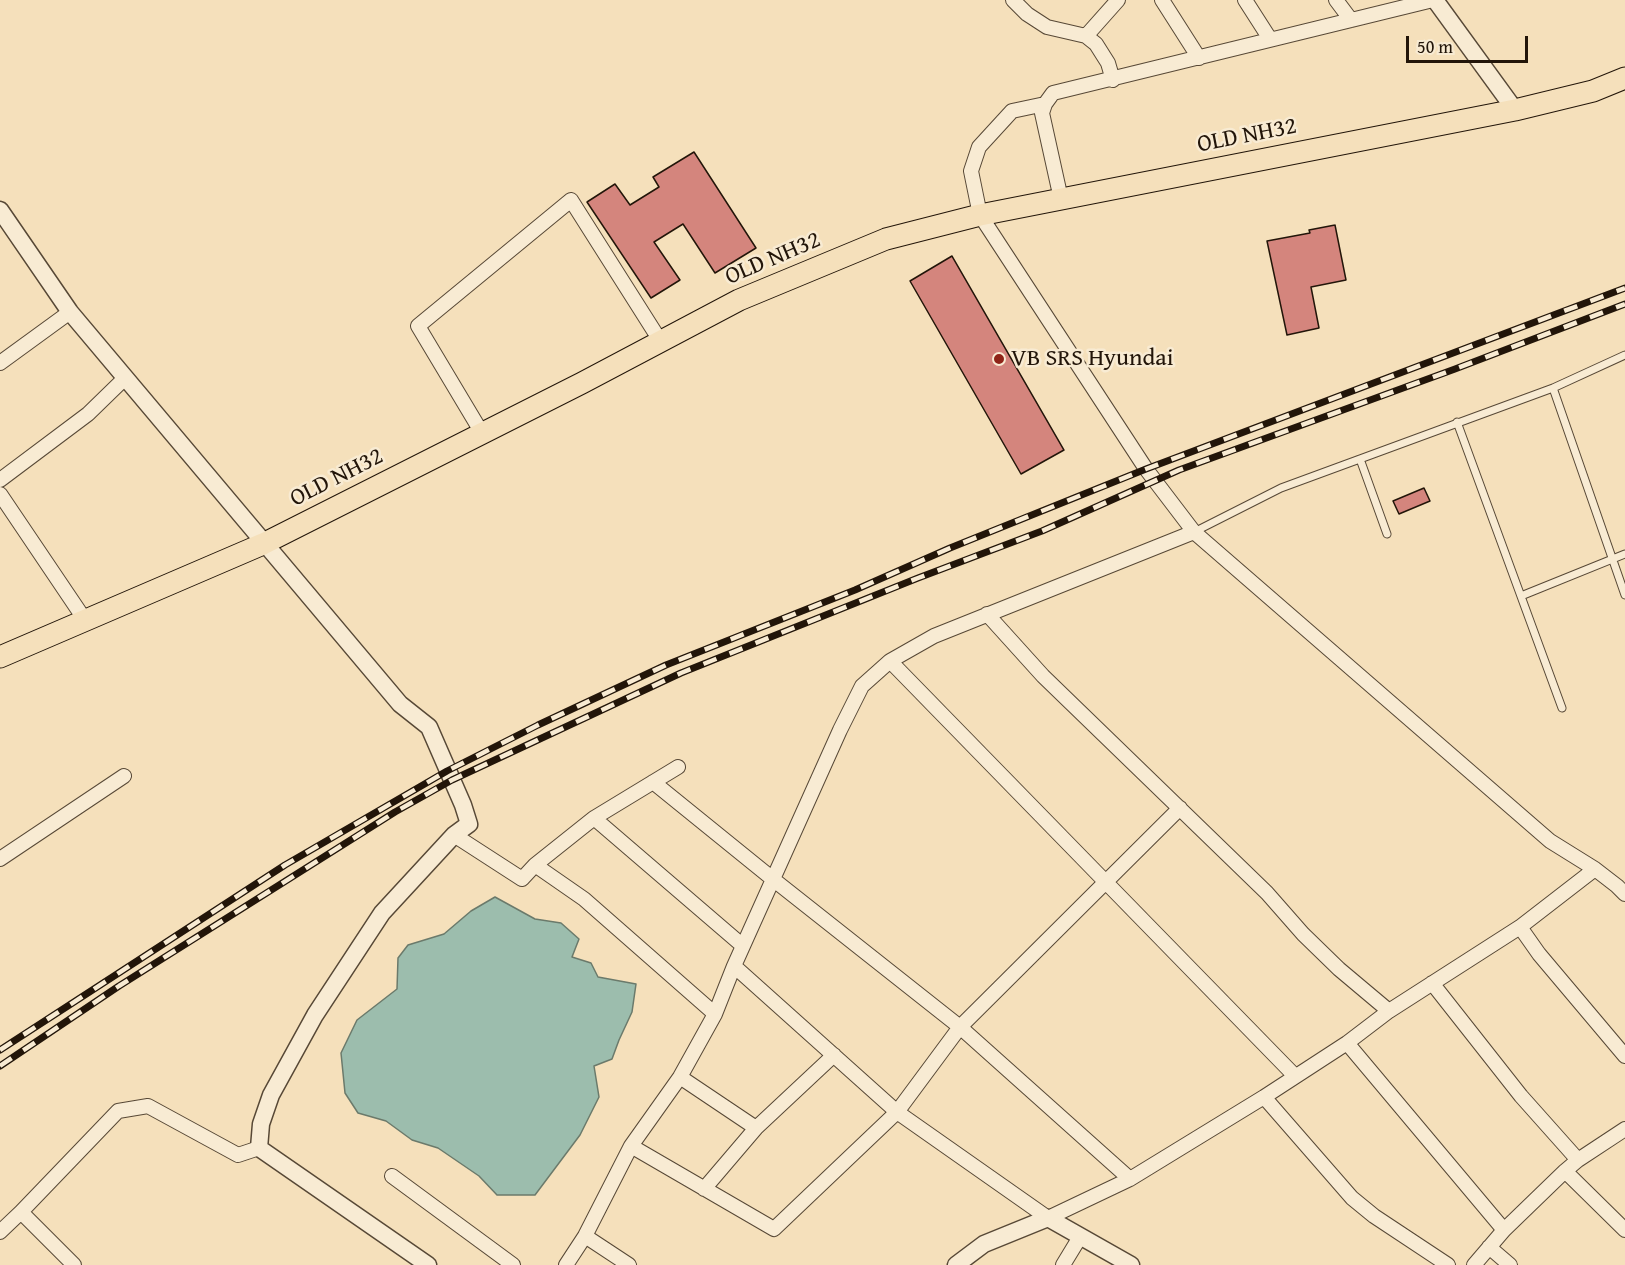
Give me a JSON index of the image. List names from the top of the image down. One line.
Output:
{"streets":{"main road":["OLD NH32"]},"places":["VB SRS Hyundai"],"scale_bar":"50 m"}
